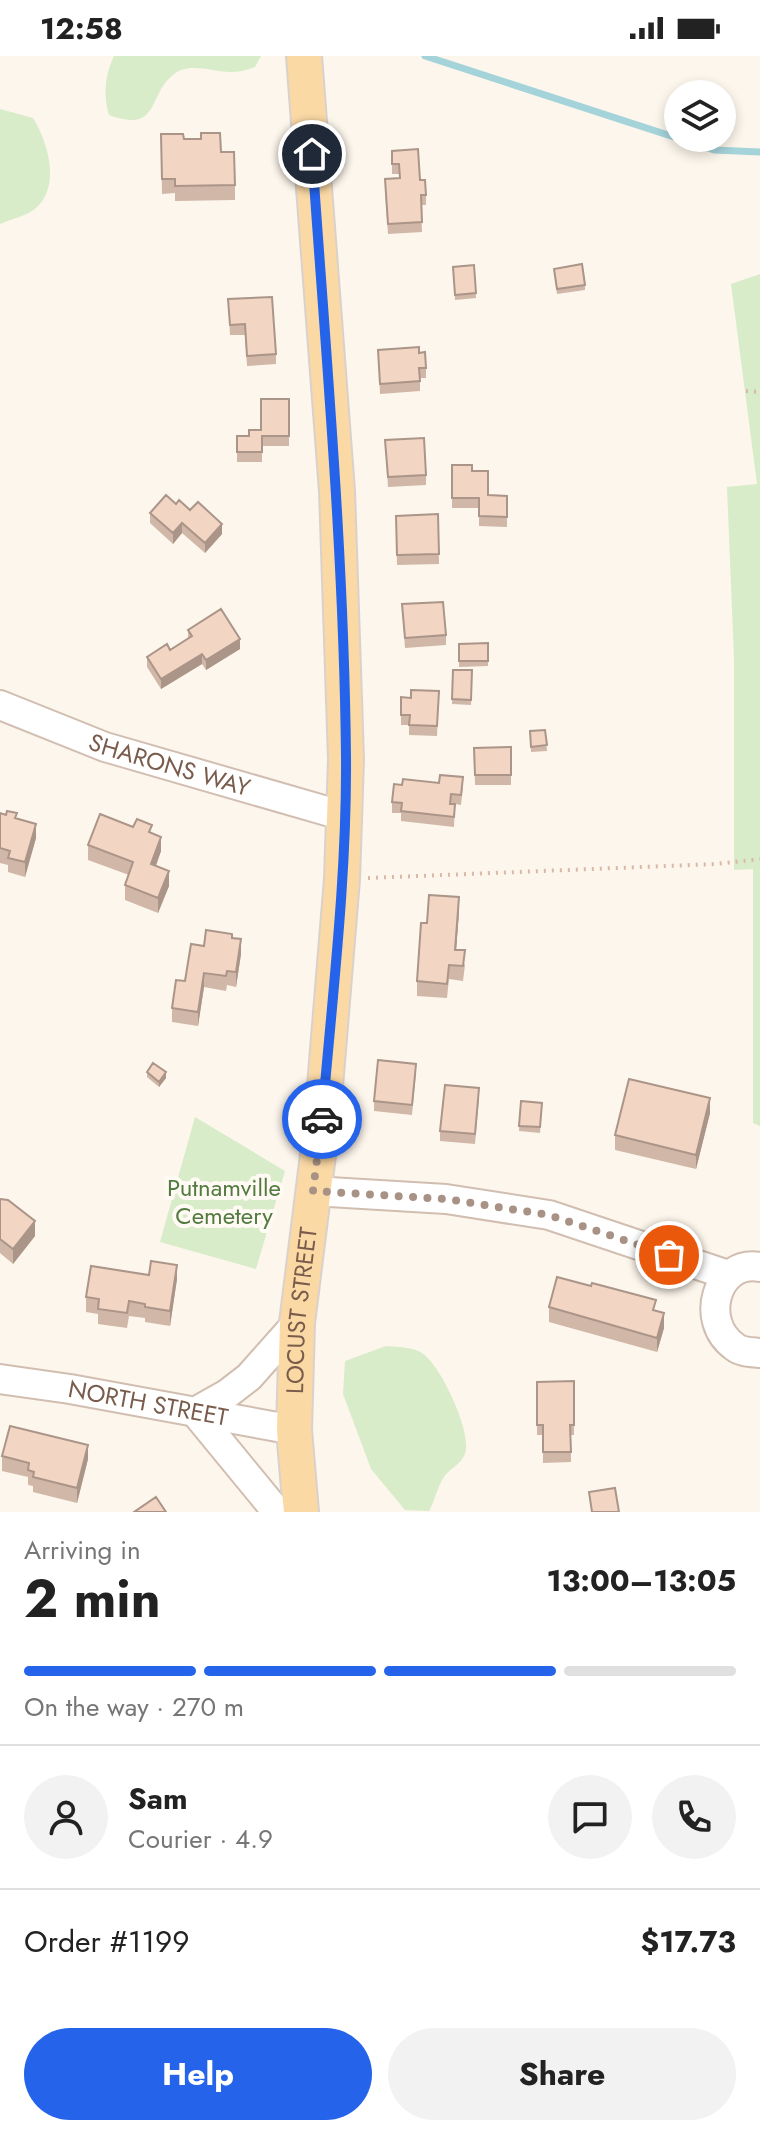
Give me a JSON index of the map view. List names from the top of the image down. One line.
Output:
{"streets":{"main road":["LOCUST STREET"],"street":["SHARONS WAY","NORTH STREET"]},"crossings":[["SHARONS WAY","LOCUST STREET"],["LOCUST STREET","NORTH STREET"]],"parks":["Putnamville Cemetery"],"page":{"status":"12:58","heading":["2 min","Arriving in","13:00–13:05"],"panel":["Sam","Courier · 4.9","Order #1199","$17.73"],"bar":"On the way · 270 m","buttons":["Help","Share"]}}
